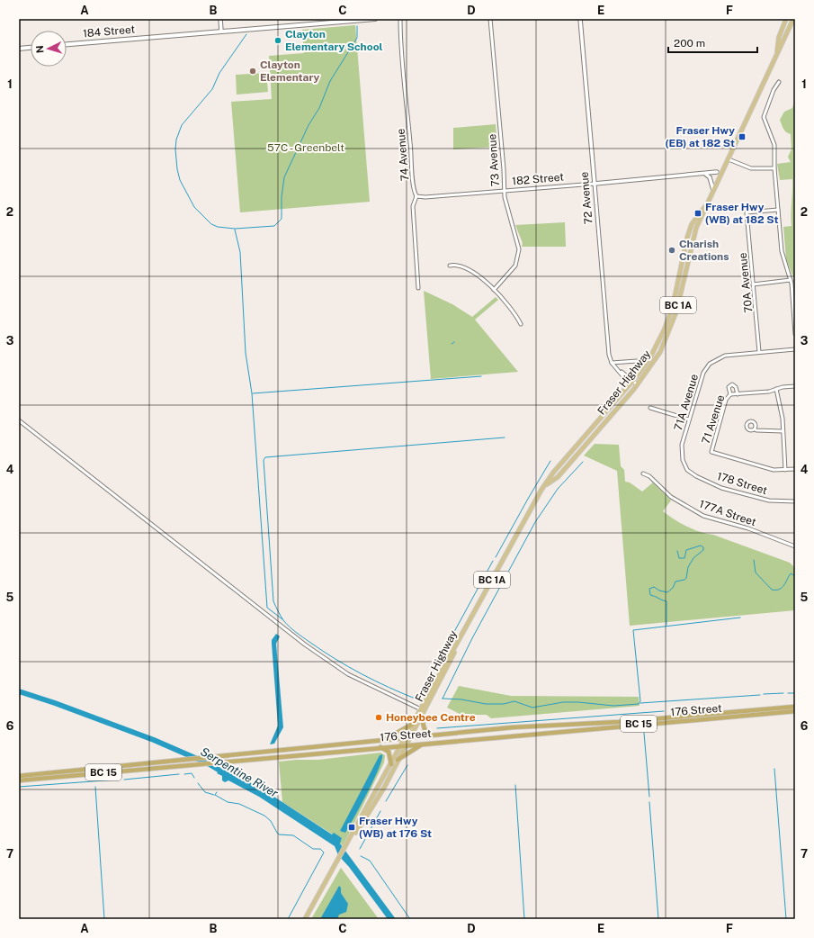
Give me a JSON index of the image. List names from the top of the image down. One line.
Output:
{"streets":{"highway":["176 Street","BC 15"],"main road":["184 Street","BC 1A","Fraser Highway"],"street":["74 Avenue","73 Avenue","182 Street","72 Avenue","70A Avenue","71A Avenue","71 Avenue","178 Street","177A Street"]},"crossings":[["74 Avenue","182 Street"],["73 Avenue","182 Street"],["182 Street","72 Avenue"],["70A Avenue","71A Avenue"],["Fraser Highway","176 Street"],["71A Avenue","178 Street"],["176 Street","BC 15"]],"water":["Serpentine River"],"parks":["57C - Greenbelt"],"places":{"other":["Clayton Elementary School","Clayton Elementary","Charish Creations","Honeybee Centre"],"transit":["Fraser Hwy (EB) at 182 St","Fraser Hwy (WB) at 182 St","Fraser Hwy (WB) at 176 St"]},"scale_bar":"200 m","north":"left","grid":{"columns":["A","B","C","D","E","F"],"rows":["1","2","3","4","5","6","7"]}}
